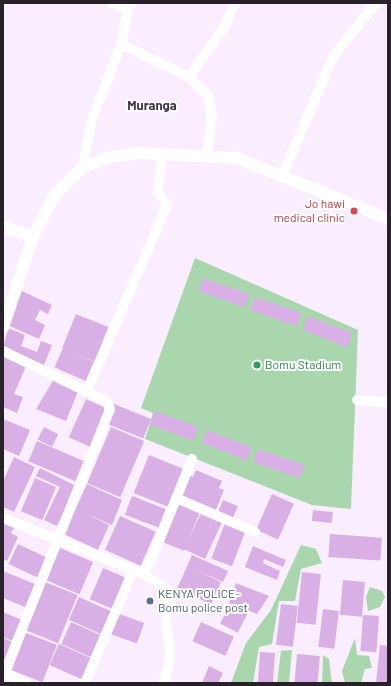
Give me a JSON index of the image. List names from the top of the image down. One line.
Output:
{"districts":["Muranga"],"places":["Jo hawi medical clinic","Bomu Stadium","KENYA POLICE- Bomu police post"]}
